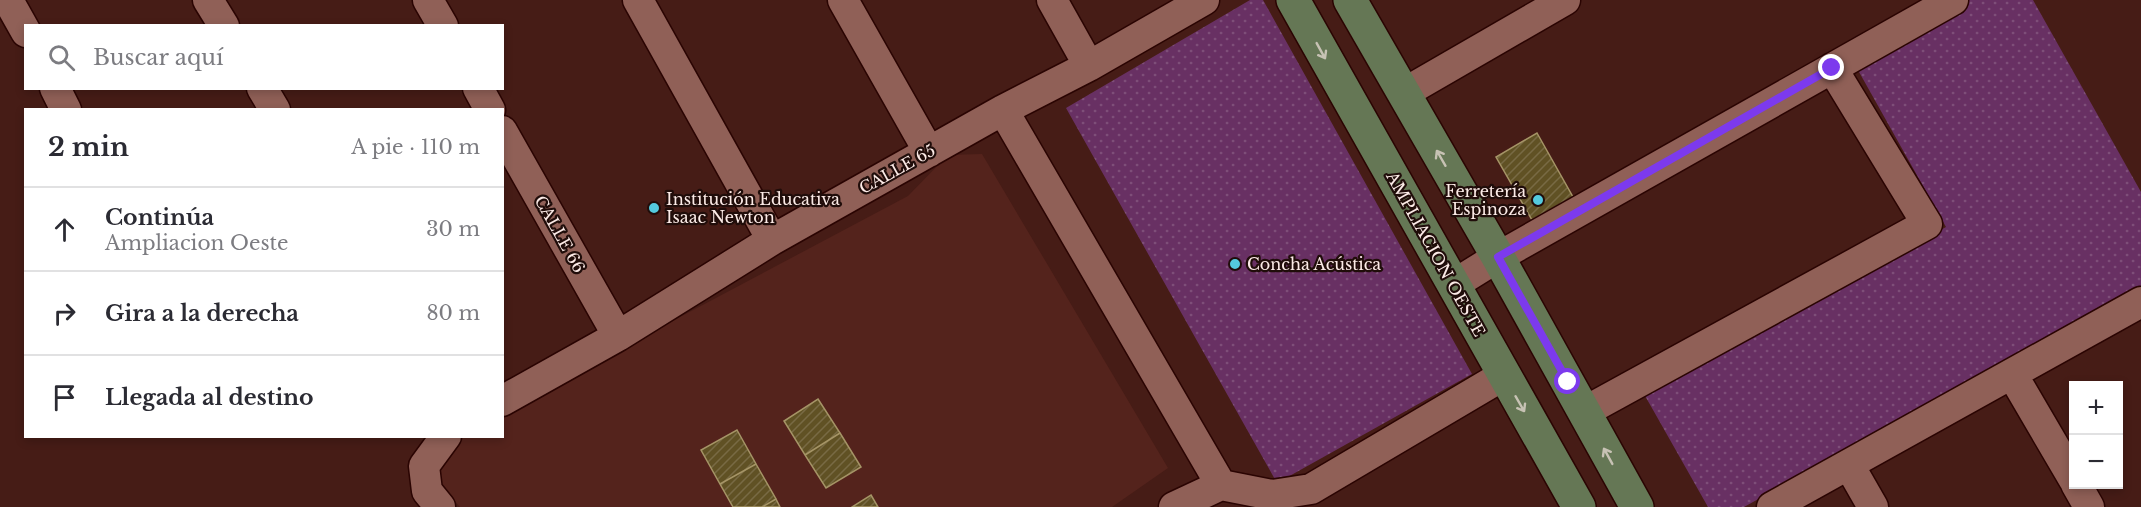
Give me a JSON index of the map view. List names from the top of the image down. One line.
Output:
{"streets":{"main road":["AMPLIACION OESTE"],"street":["CALLE 65","CALLE 66"]},"crossings":[["CALLE 65","CALLE 66"]],"places":["Ferretería Espinoza","Institución Educativa Isaac Newton","Concha Acústica"],"page":{"search":"Buscar aquí","heading":["2 min","A pie · 110 m"],"list":[["Continúa","Ampliacion Oeste","30 m"],["Gira a la derecha","80 m"],"Llegada al destino"],"map_buttons":["+","−"]}}
